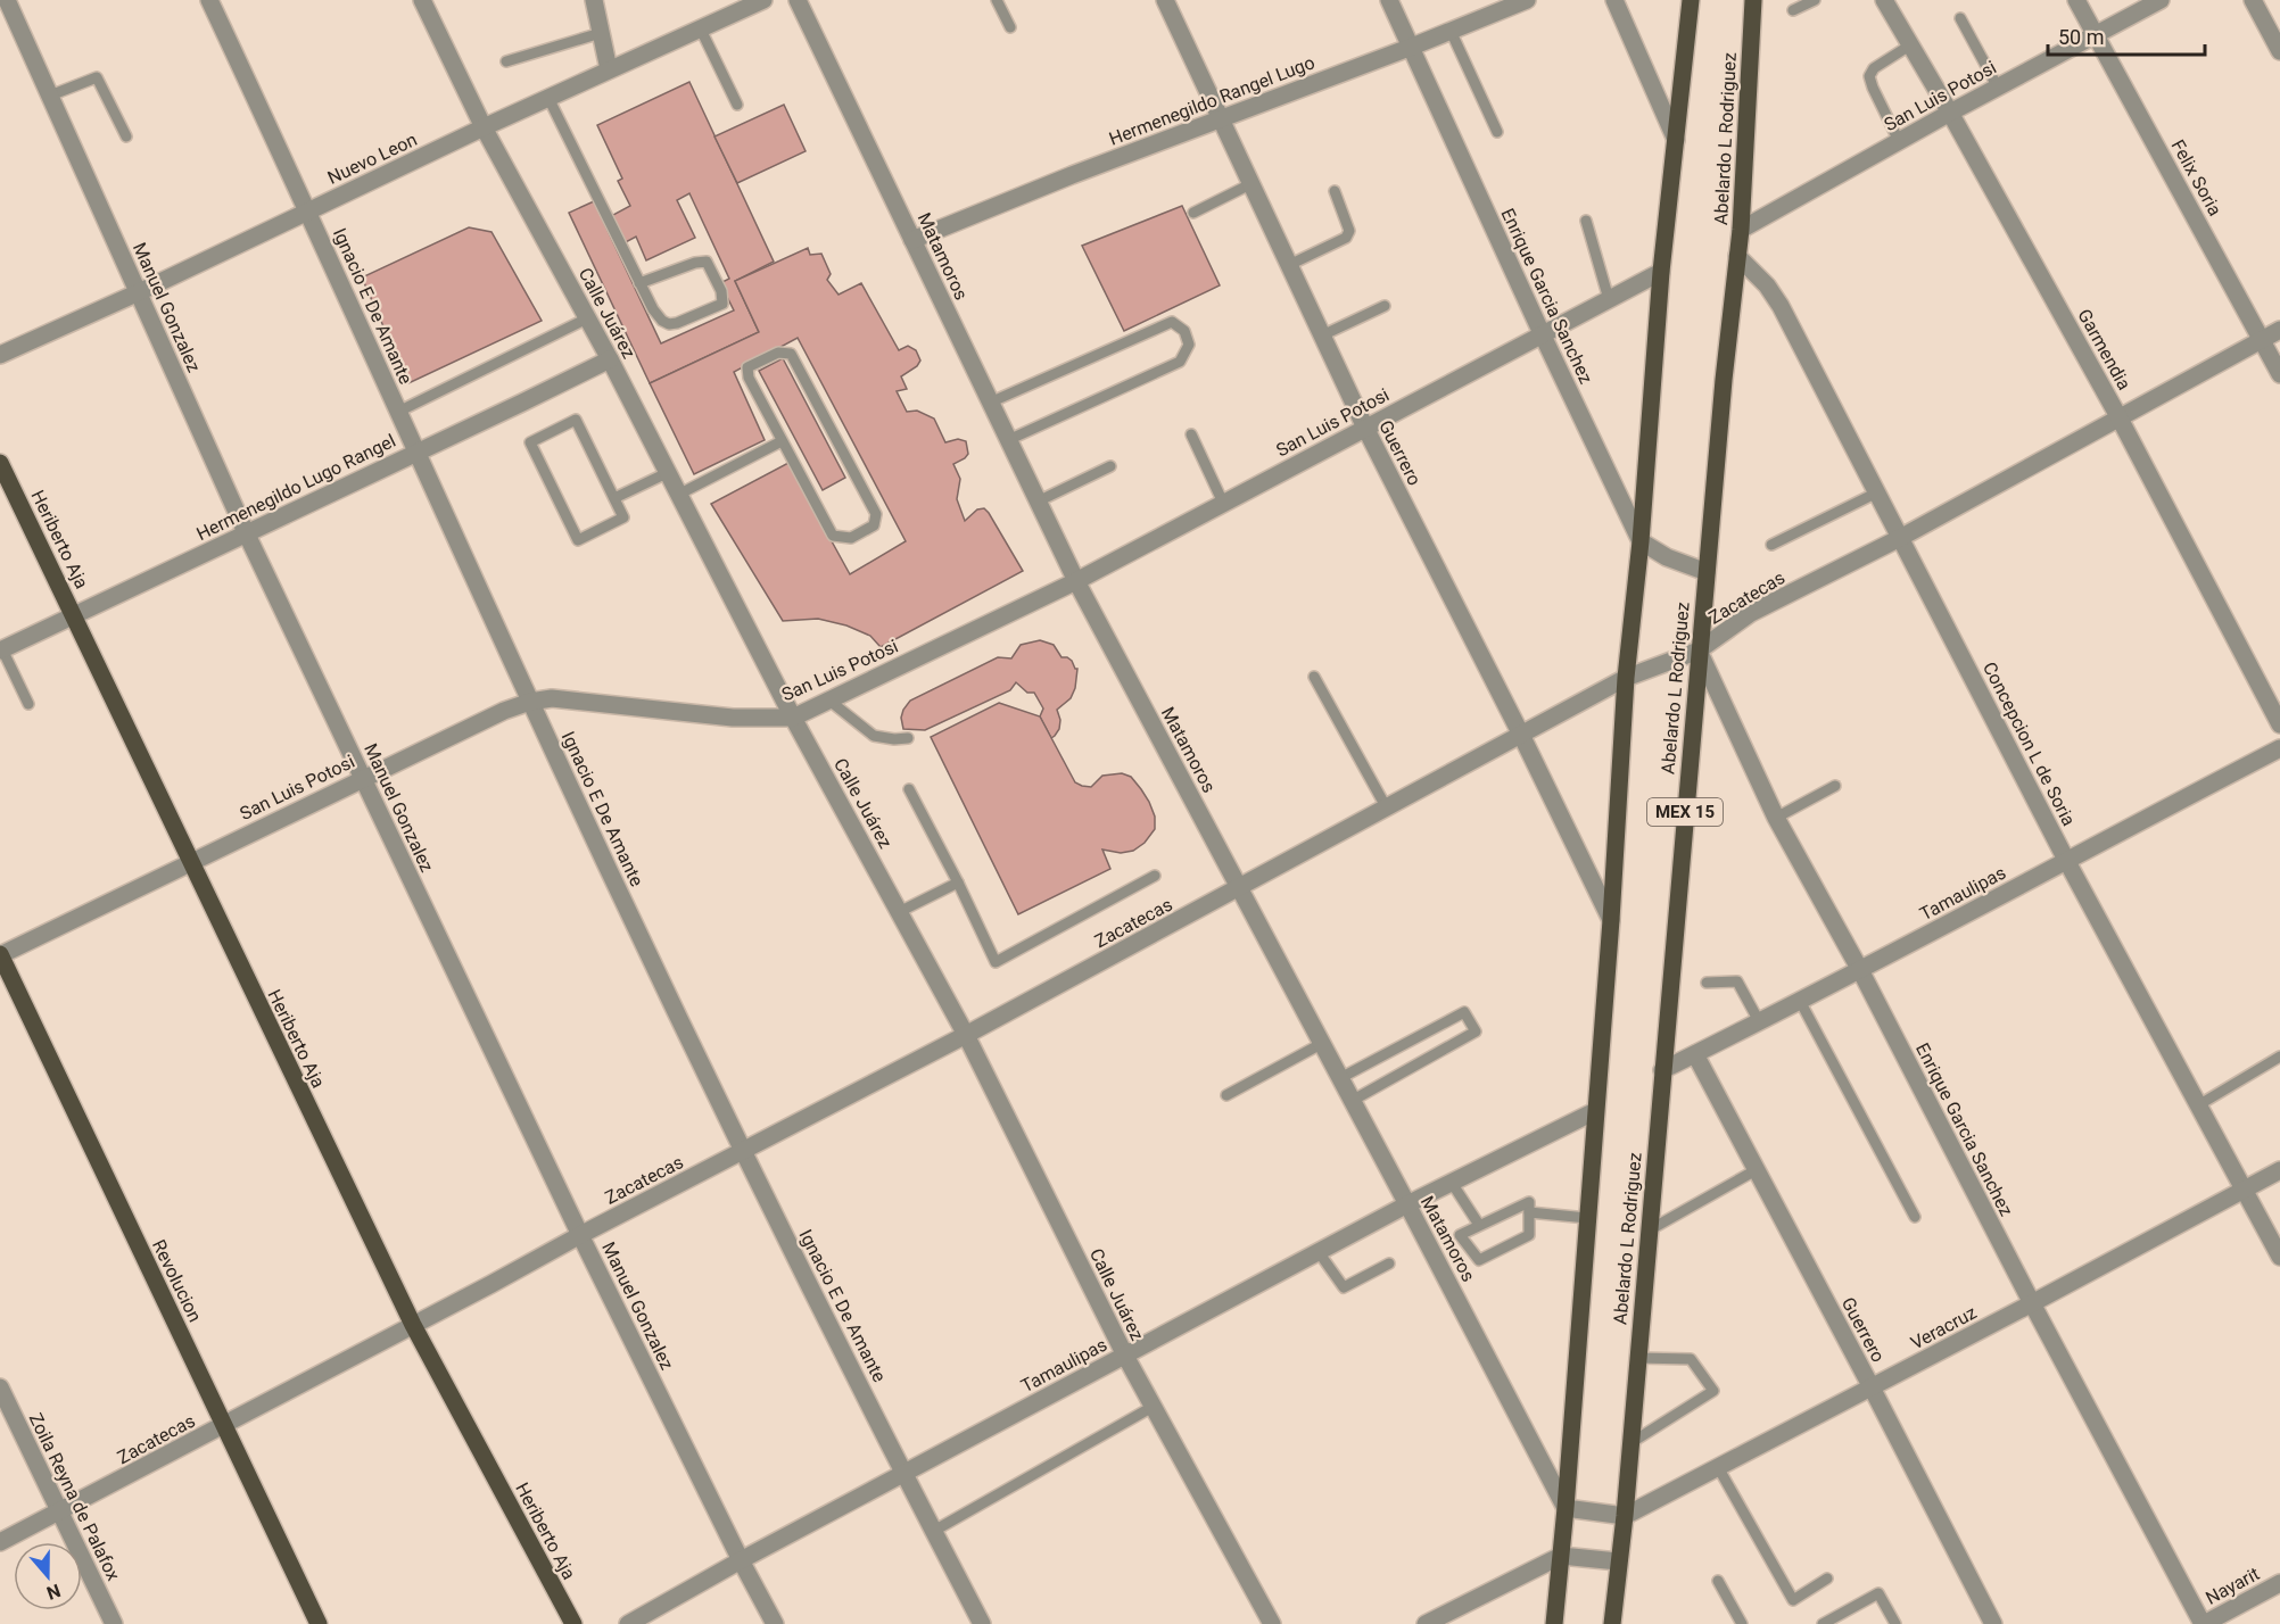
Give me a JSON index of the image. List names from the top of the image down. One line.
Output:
{"streets":{"main road":["Abelardo L Rodriguez","Heriberto Aja","MEX 15","Revolucion"],"street":["San Luis Potosi","Hermenegildo Rangel Lugo","Nuevo Leon","Felix Soria","Matamoros","Enrique Garcia Sanchez","Ignacio E De Amante","Manuel Gonzalez","Calle Juárez","Garmendia","Guerrero","Hermenegildo Lugo Rangel","Zacatecas","Concepcion L de Soria","Tamaulipas","Veracruz","Zoila Reyna de Palafox","Nayarit"]},"crossings":[["San Luis Potosi","Abelardo L Rodriguez"],["San Luis Potosi","Felix Soria"],["San Luis Potosi","Matamoros"],["San Luis Potosi","Enrique Garcia Sanchez"],["San Luis Potosi","Ignacio E De Amante"],["San Luis Potosi","Manuel Gonzalez"],["San Luis Potosi","Calle Juárez"],["San Luis Potosi","Garmendia"],["San Luis Potosi","Guerrero"],["San Luis Potosi","Heriberto Aja"],["San Luis Potosi","Revolucion"],["Hermenegildo Rangel Lugo","Matamoros"],["Hermenegildo Rangel Lugo","Enrique Garcia Sanchez"],["Hermenegildo Rangel Lugo","Guerrero"],["Abelardo L Rodriguez","Enrique Garcia Sanchez"],["Abelardo L Rodriguez","Zacatecas"],["Abelardo L Rodriguez","Concepcion L de Soria"],["Abelardo L Rodriguez","Tamaulipas"],["Abelardo L Rodriguez","Veracruz"],["Nuevo Leon","Ignacio E De Amante"],["Nuevo Leon","Manuel Gonzalez"],["Nuevo Leon","Calle Juárez"],["Felix Soria","Zacatecas"],["Matamoros","Zacatecas"],["Matamoros","Tamaulipas"],["Enrique Garcia Sanchez","Zacatecas"],["Enrique Garcia Sanchez","Tamaulipas"],["Enrique Garcia Sanchez","Veracruz"],["Enrique Garcia Sanchez","Nayarit"],["Ignacio E De Amante","Hermenegildo Lugo Rangel"],["Ignacio E De Amante","Zacatecas"],["Ignacio E De Amante","Tamaulipas"],["Manuel Gonzalez","Hermenegildo Lugo Rangel"],["Manuel Gonzalez","Zacatecas"],["Manuel Gonzalez","Tamaulipas"],["Calle Juárez","Hermenegildo Lugo Rangel"],["Calle Juárez","Zacatecas"],["Calle Juárez","Tamaulipas"],["Garmendia","Zacatecas"],["Guerrero","Zacatecas"],["Guerrero","Tamaulipas"],["Guerrero","Veracruz"],["Hermenegildo Lugo Rangel","Heriberto Aja"],["Heriberto Aja","Zacatecas"],["Zacatecas","Concepcion L de Soria"],["Zacatecas","Revolucion"],["Zacatecas","Zoila Reyna de Palafox"],["Concepcion L de Soria","Tamaulipas"],["Concepcion L de Soria","Veracruz"]],"scale_bar":"50 m","north":"bottom"}
